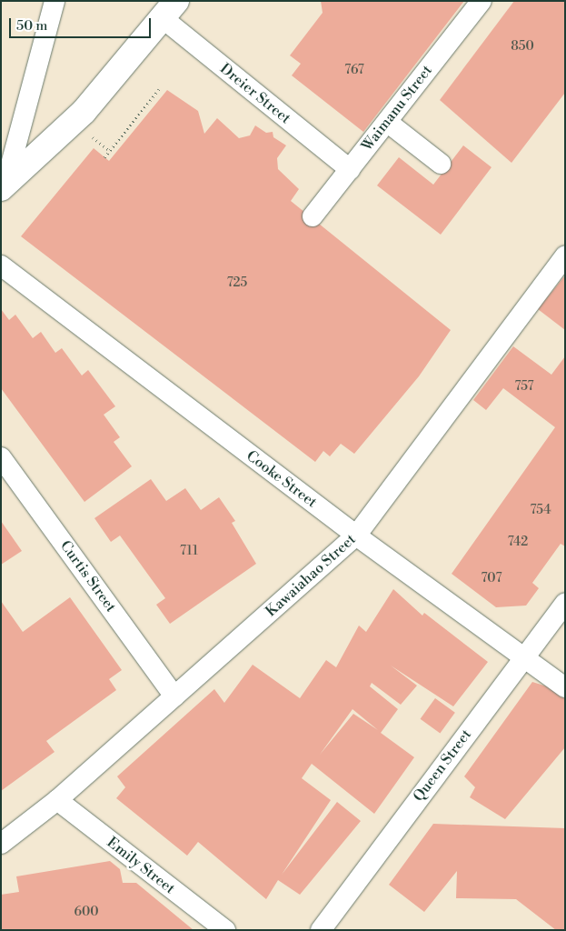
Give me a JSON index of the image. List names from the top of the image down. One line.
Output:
{"streets":{"street":["Dreier Street","Waimanu Street","Cooke Street","Kawaiahao Street","Curtis Street","Queen Street","Emily Street"]},"crossings":[["Dreier Street","Waimanu Street"],["Cooke Street","Kawaiahao Street"],["Cooke Street","Queen Street"],["Kawaiahao Street","Curtis Street"],["Kawaiahao Street","Emily Street"]],"house_numbers":["850","767","725","757","754","742","711","707","600"],"scale_bar":"50 m"}
